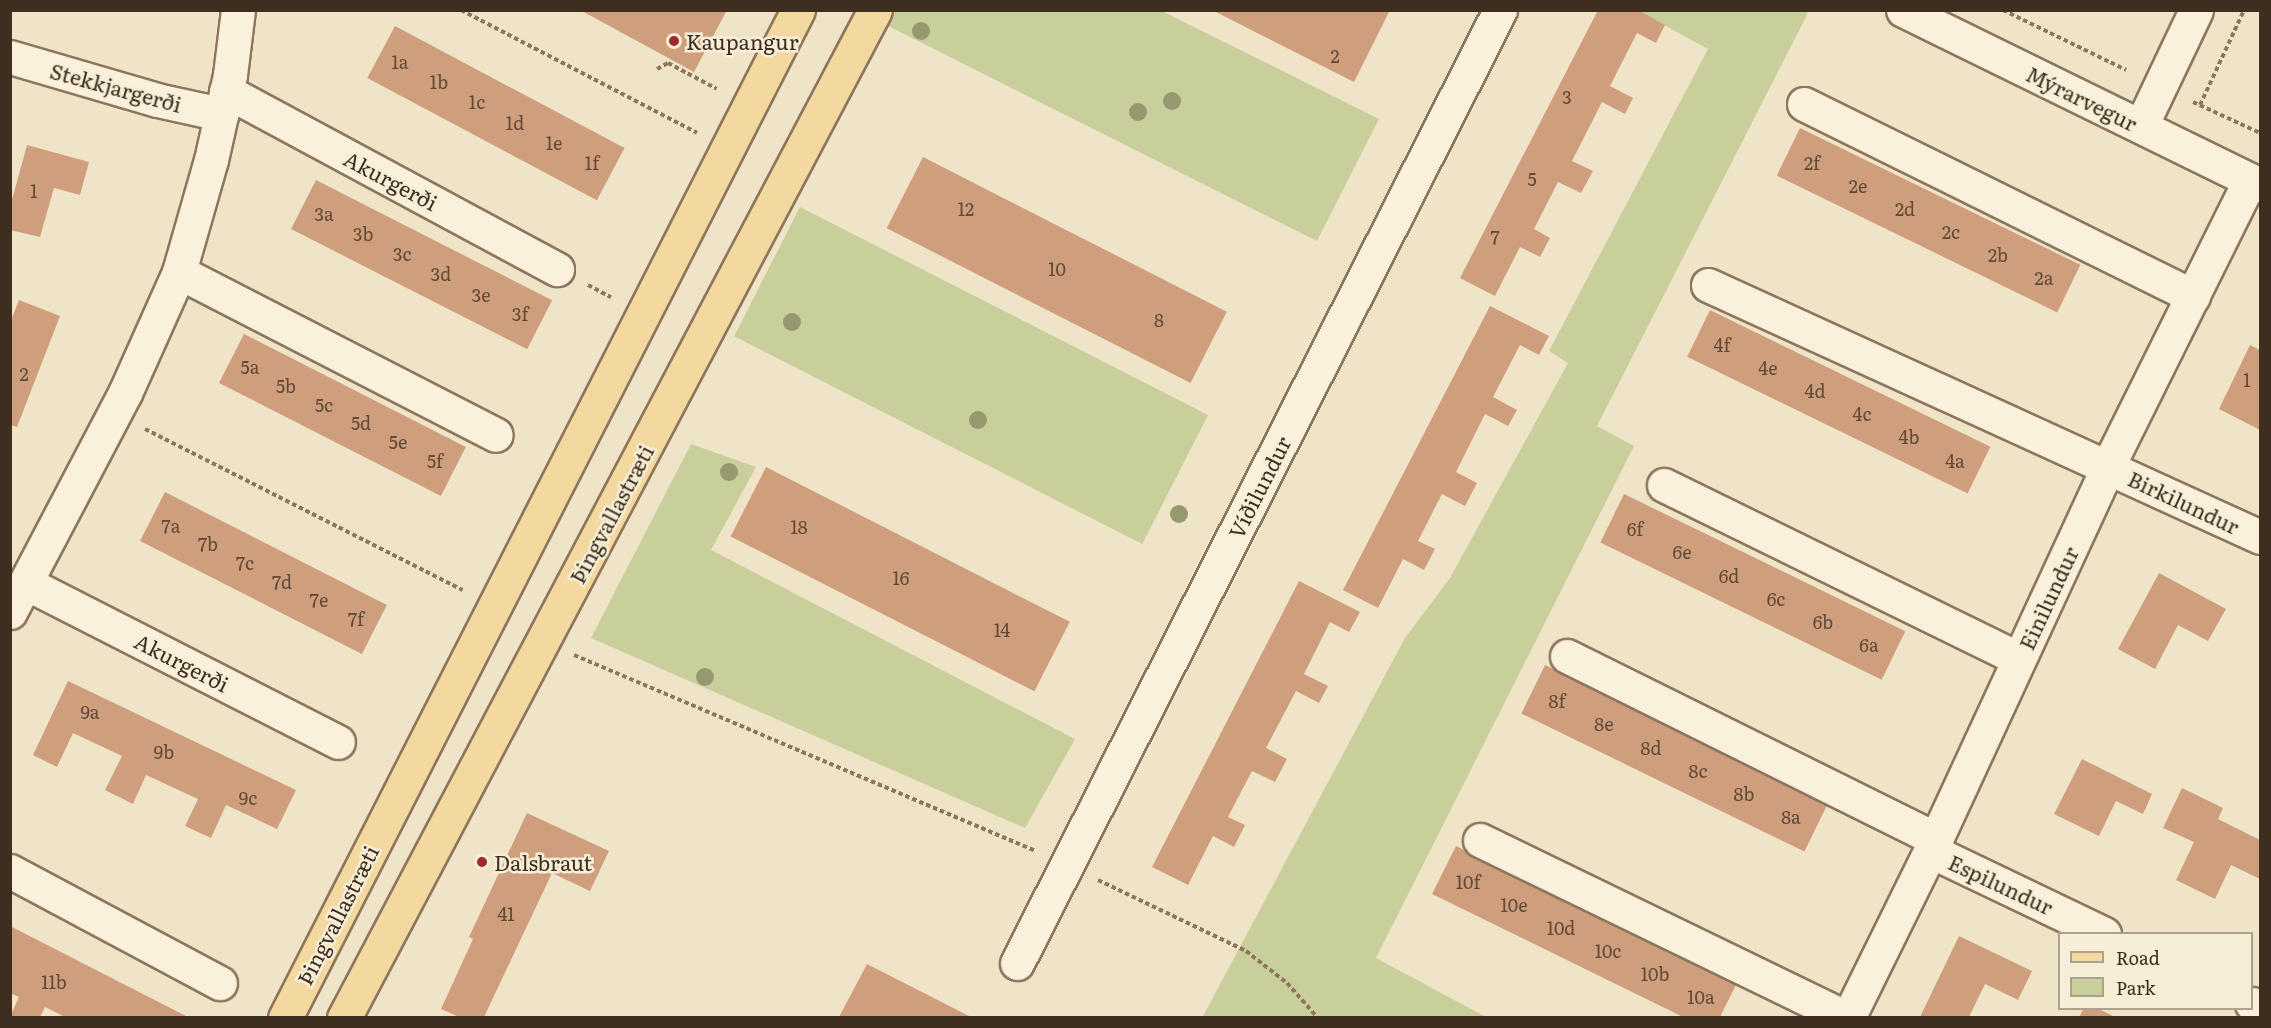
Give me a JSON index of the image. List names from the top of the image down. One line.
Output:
{"streets":{"main road":["Þingvallastræti"],"street":["Stekkjargerði","Mýrarvegur","Akurgerði","Víðilundur","Birkilundur","Einilundur","Espilundur"]},"crossings":[["Stekkjargerði","Akurgerði"],["Mýrarvegur","Einilundur"],["Birkilundur","Einilundur"],["Einilundur","Espilundur"]],"places":["Kaupangur","Dalsbraut"],"house_numbers":["2","1a","1b","3","1c","1d","1e","1f","2f","5","2e","1","12","2d","3a","2c","3b","7","3c","2b","10","3d","2a","3e","3f","8","4f","5a","4e","2","1","5b","4d","5c","4c","5d","4b","5e","5f","4a","7a","18","6f","7b","6e","7c","6d","16","7d","6c","7e","7f","6b","14","6a","8f","9a","8e","8d","9b","8c","8b","9c","8a","10f","10e","41","10d","10c","10b","11b","10a"],"legend":["Road","Park"]}
